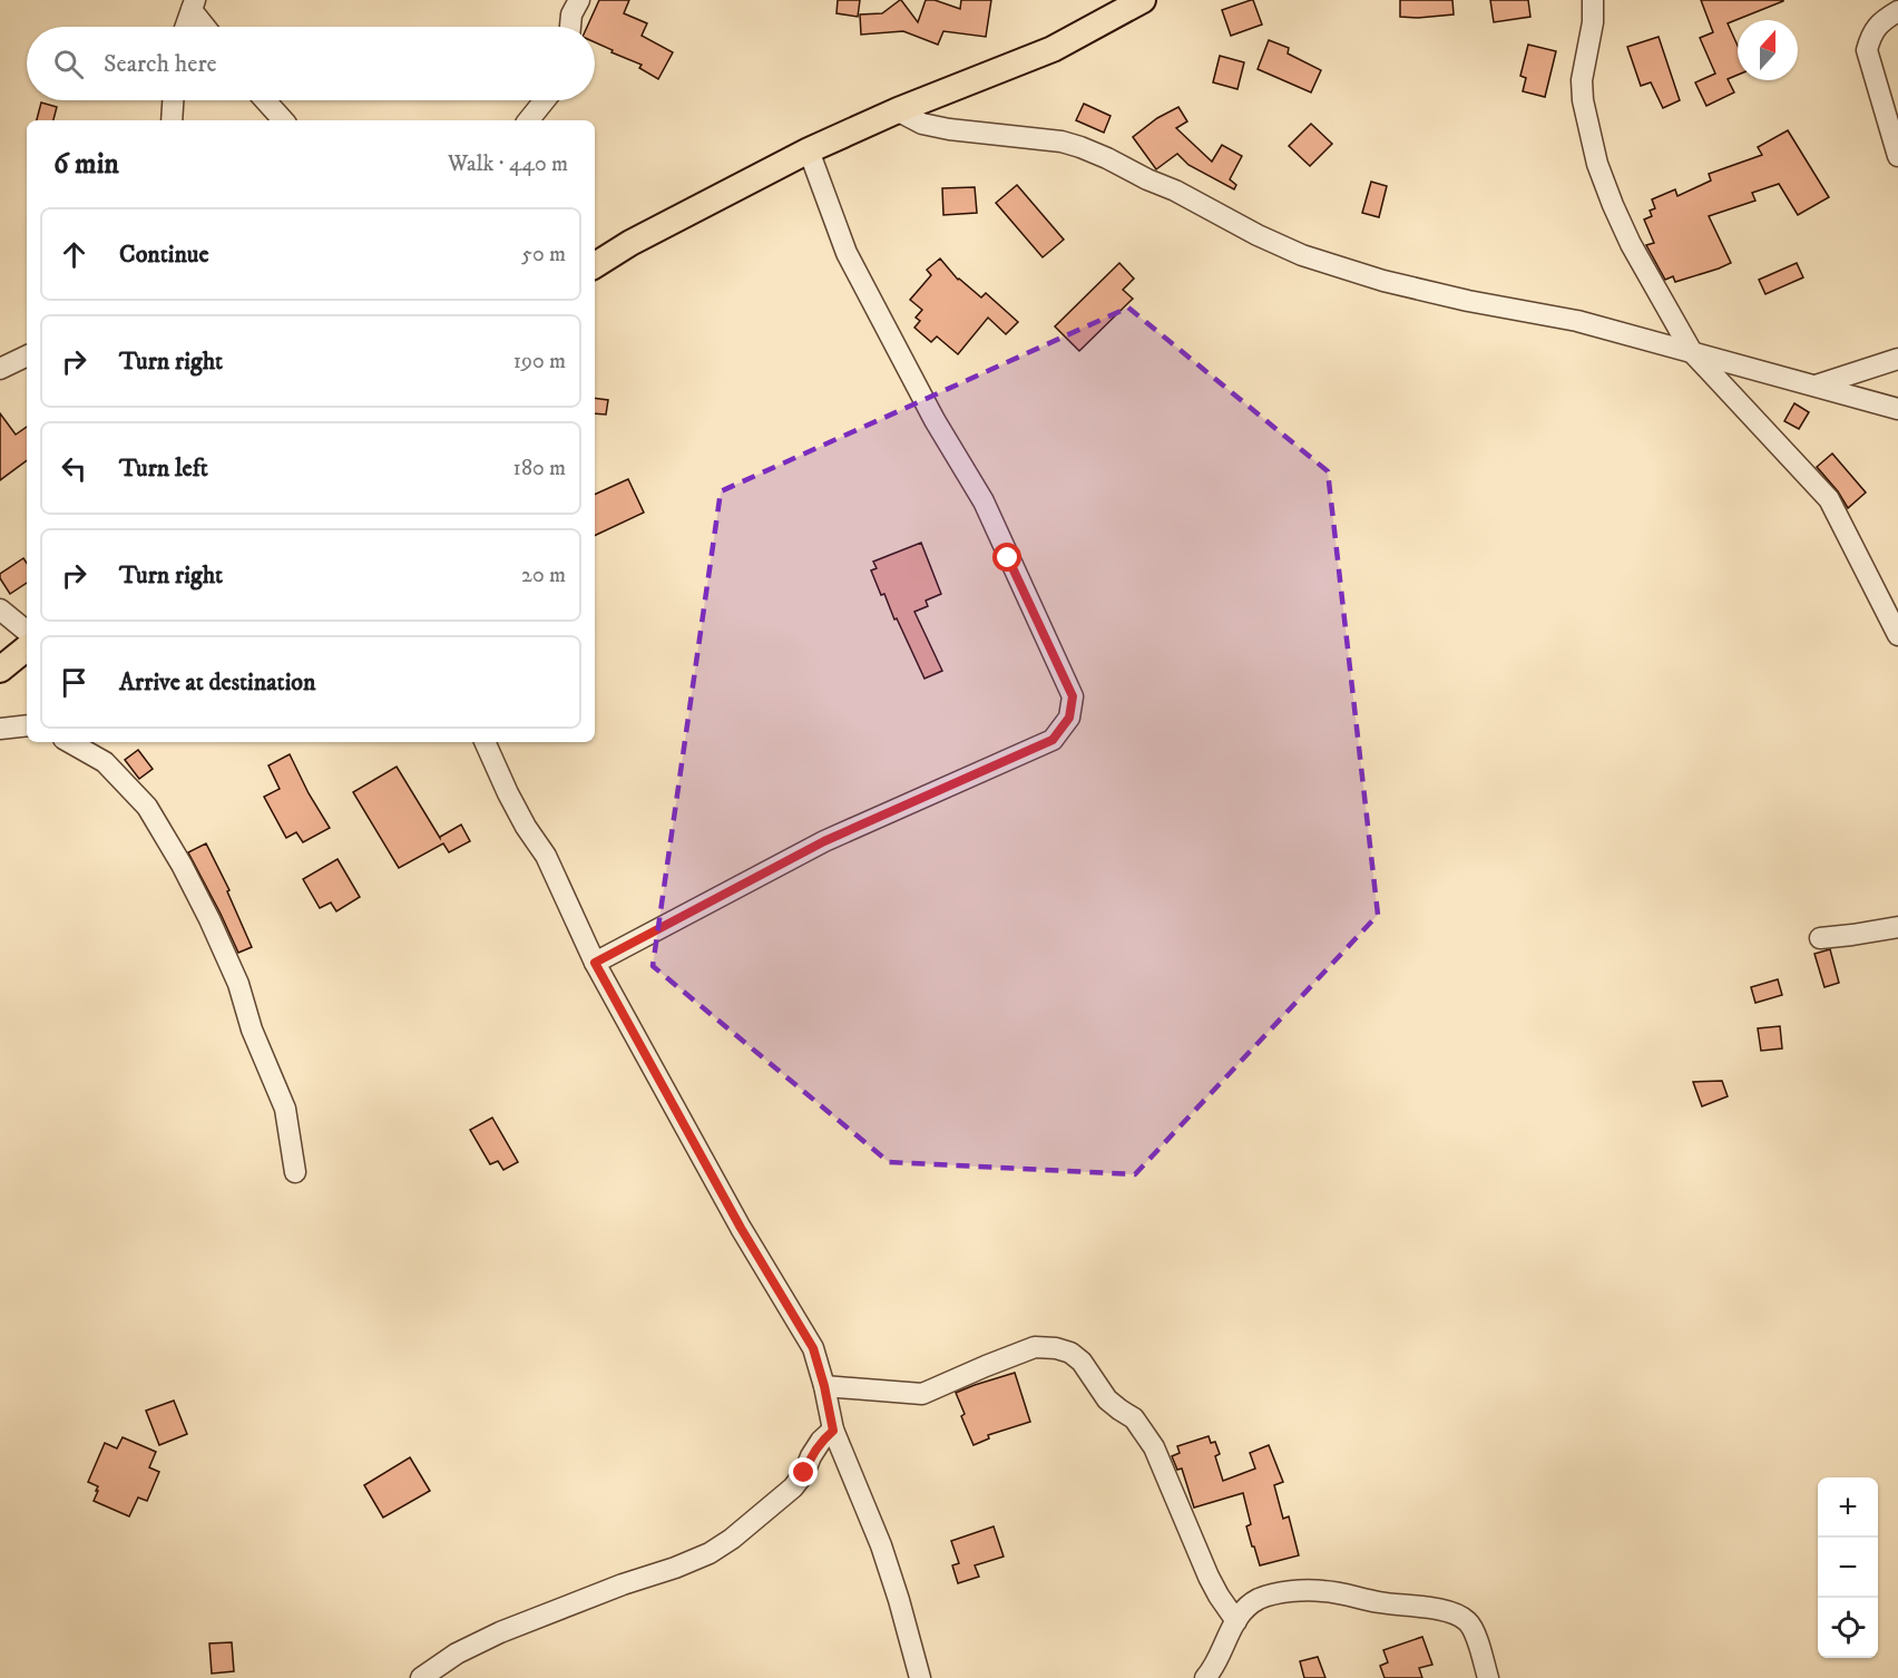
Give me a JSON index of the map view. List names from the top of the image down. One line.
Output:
{"north":"top","page":{"search":"Search here","heading":["6 min","Walk · 440 m"],"list":[["Continue","50 m"],["Turn right","190 m"],["Turn left","180 m"],["Turn right","20 m"],"Arrive at destination"],"map_buttons":["+","−"]}}
